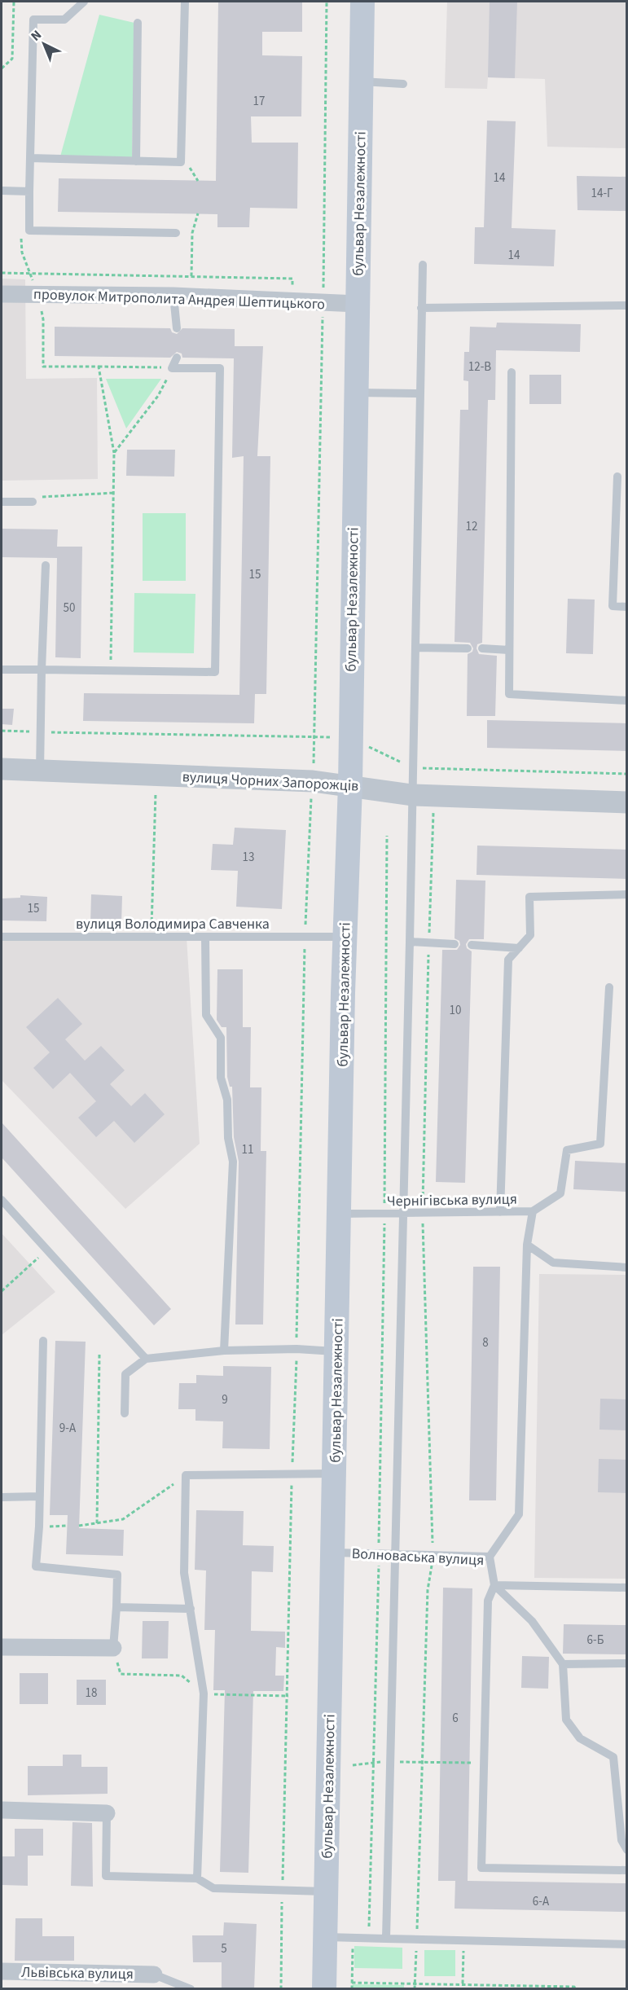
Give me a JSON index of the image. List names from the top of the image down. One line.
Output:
{"streets":{"main road":["бульвар Незалежності"],"street":["провулок Митрополита Андрея Шептицького","вулиця Чорних Запорожців","Львівська вулиця"],"lane":["вулиця Володимира Савченка","Чернігівська вулиця","Волноваська вулиця"]},"crossings":[["бульвар Незалежності","провулок Митрополита Андрея Шептицького"],["бульвар Незалежності","вулиця Чорних Запорожців"],["бульвар Незалежності","вулиця Володимира Савченка"],["бульвар Незалежності","Чернігівська вулиця"],["бульвар Незалежності","Волноваська вулиця"]],"house_numbers":["17","14","14-Г","14","12-В","12","15","50","13","15","10","11","8","9","9-А","6-Б","18","6","6-А","5"],"north":"top left"}
